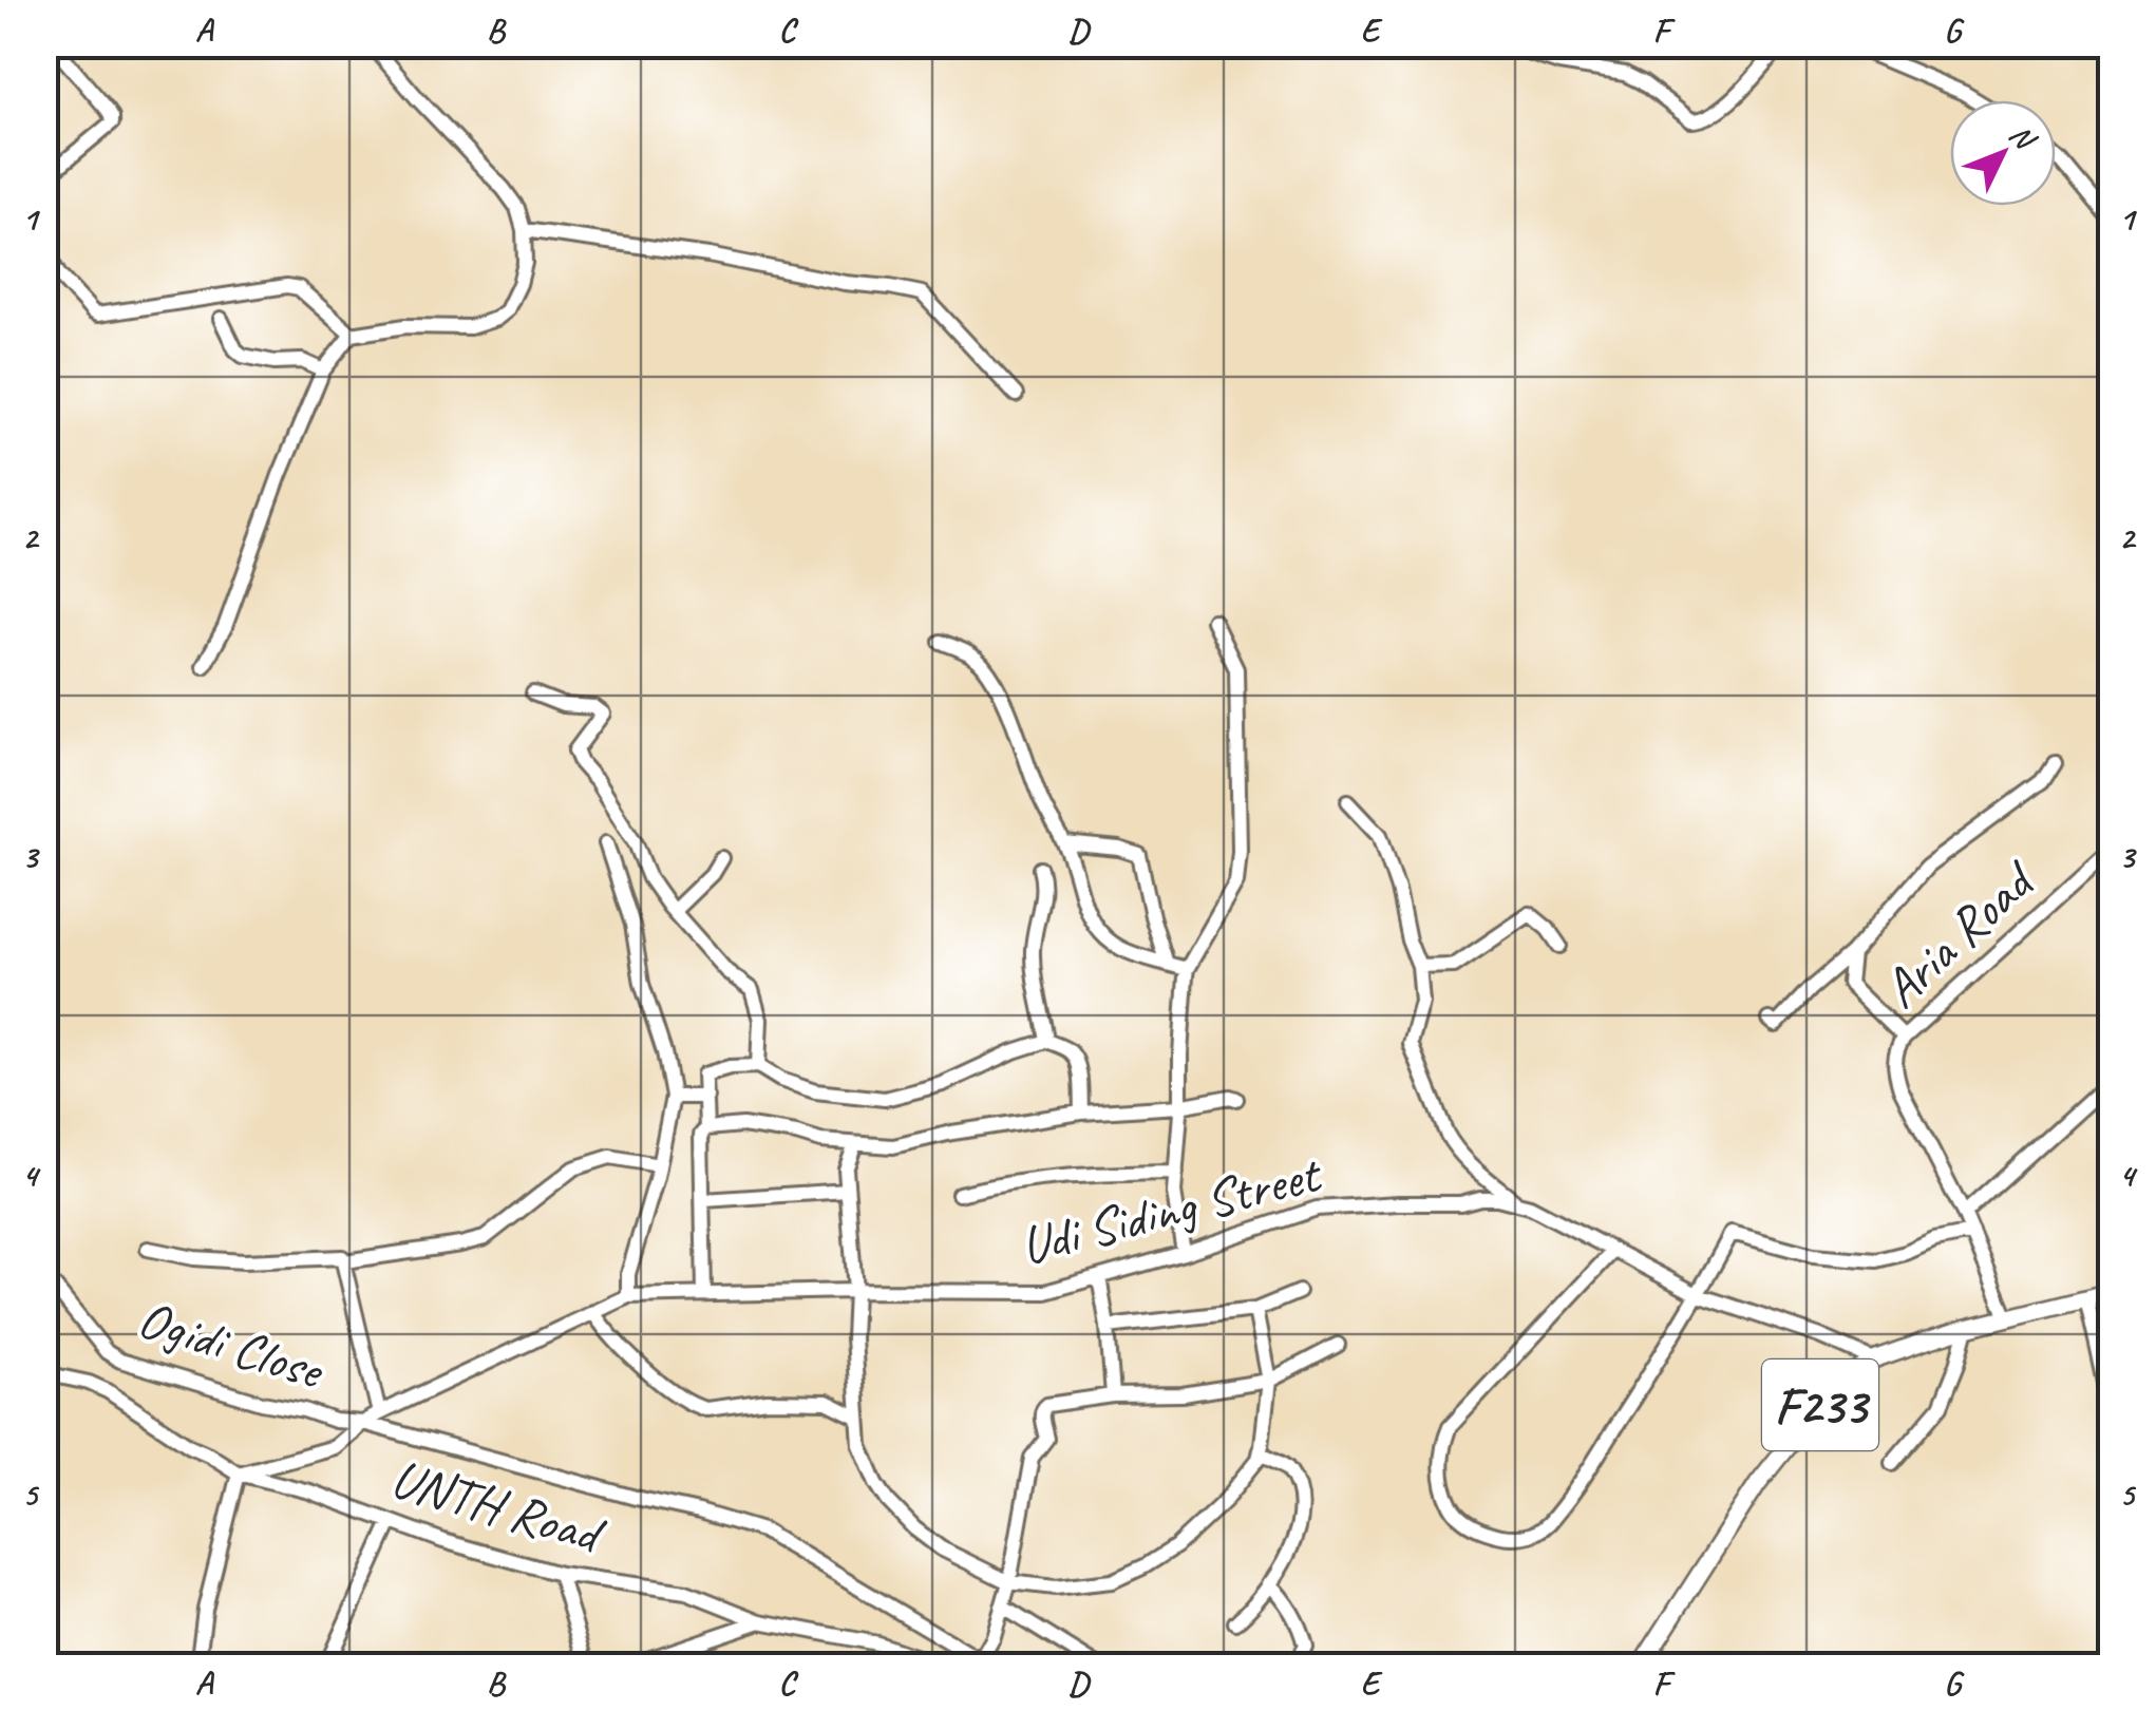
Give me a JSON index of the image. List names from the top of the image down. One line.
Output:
{"streets":{"main road":["F233"],"street":["Aria Road","Udi Siding Street","Ogidi Close","UNTH Road"]},"crossings":[["Aria Road","F233"],["Udi Siding Street","Ogidi Close"],["Udi Siding Street","F233"],["Udi Siding Street","UNTH Road"]],"north":"top right","grid":{"columns":["A","B","C","D","E","F","G"],"rows":["1","2","3","4","5"]}}
